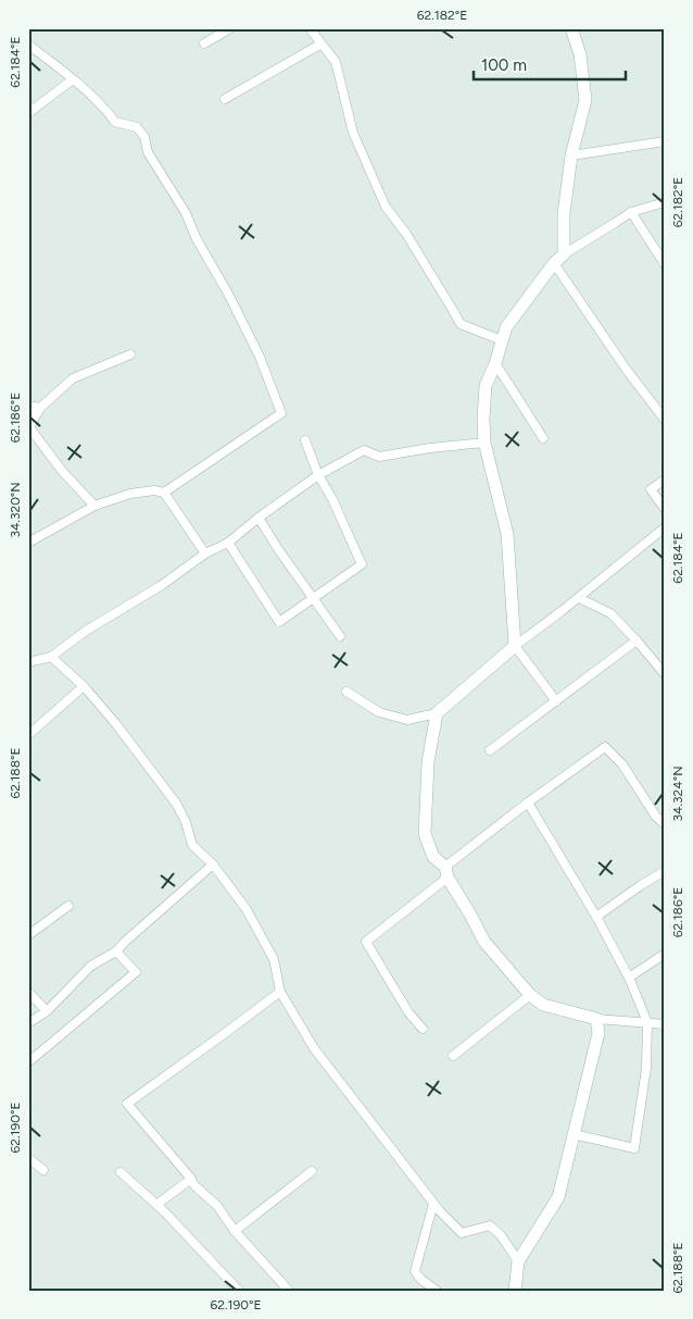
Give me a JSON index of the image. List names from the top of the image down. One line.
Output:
{"scale_bar":"100 m","coordinates":["62.182°E","62.184°E","62.186°E","34.320°N","62.188°E","34.324°N","62.190°E"]}
